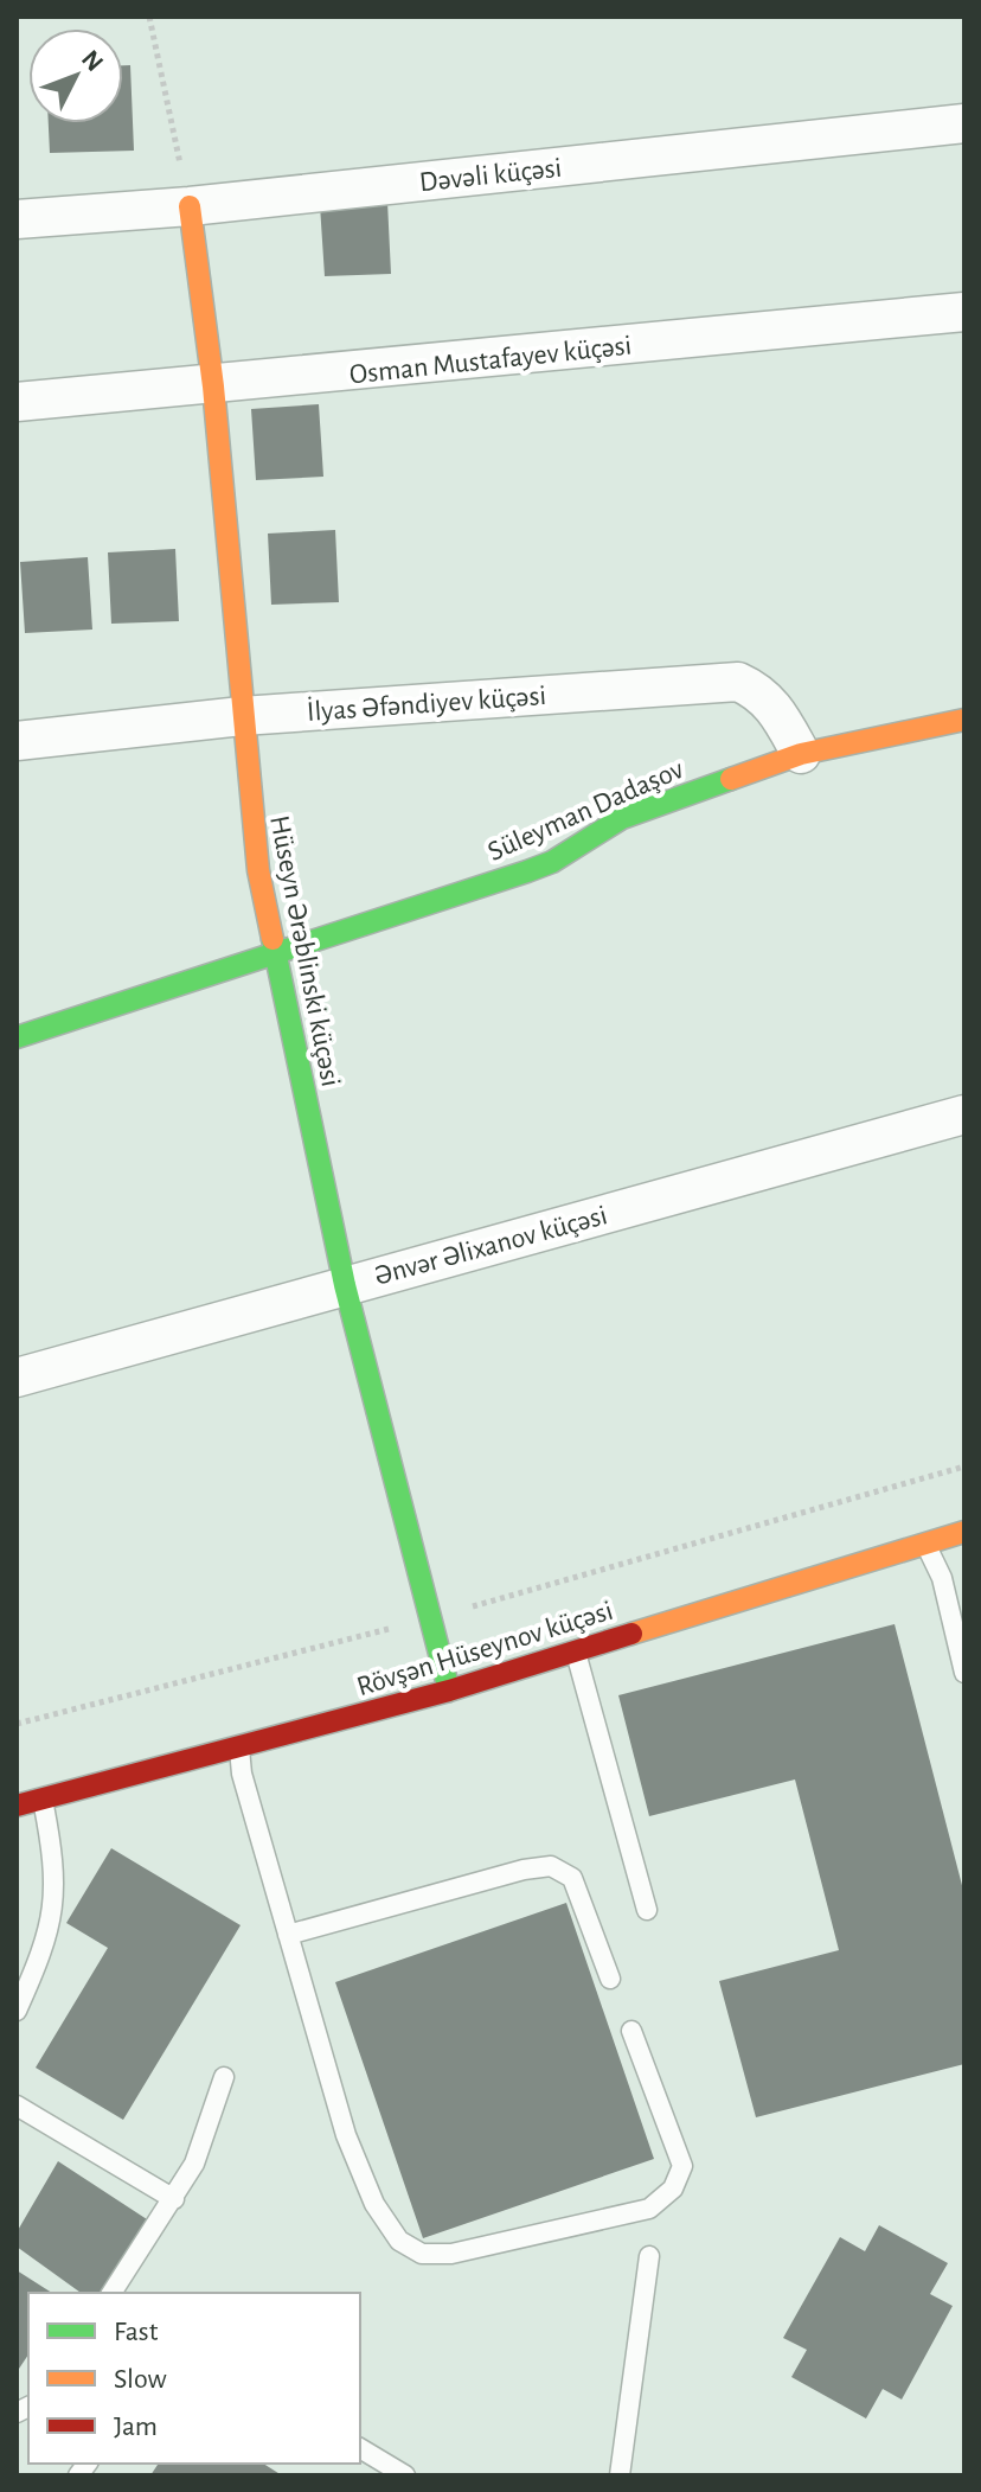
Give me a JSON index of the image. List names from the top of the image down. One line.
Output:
{"streets":{"street":["Dəvəli küçəsi","Osman Mustafayev küçəsi","İlyas Əfəndiyev küçəsi","Süleyman Dadaşov","Hüseyn Ərəblinski küçəsi","Ənvər Əlixanov küçəsi","Rövşən Hüseynov küçəsi"]},"crossings":[["Dəvəli küçəsi","Hüseyn Ərəblinski küçəsi"],["Osman Mustafayev küçəsi","Hüseyn Ərəblinski küçəsi"],["İlyas Əfəndiyev küçəsi","Süleyman Dadaşov"],["İlyas Əfəndiyev küçəsi","Hüseyn Ərəblinski küçəsi"],["Süleyman Dadaşov","Hüseyn Ərəblinski küçəsi"],["Hüseyn Ərəblinski küçəsi","Ənvər Əlixanov küçəsi"],["Hüseyn Ərəblinski küçəsi","Rövşən Hüseynov küçəsi"]],"legend":["Fast","Slow","Jam"],"north":"top right"}
